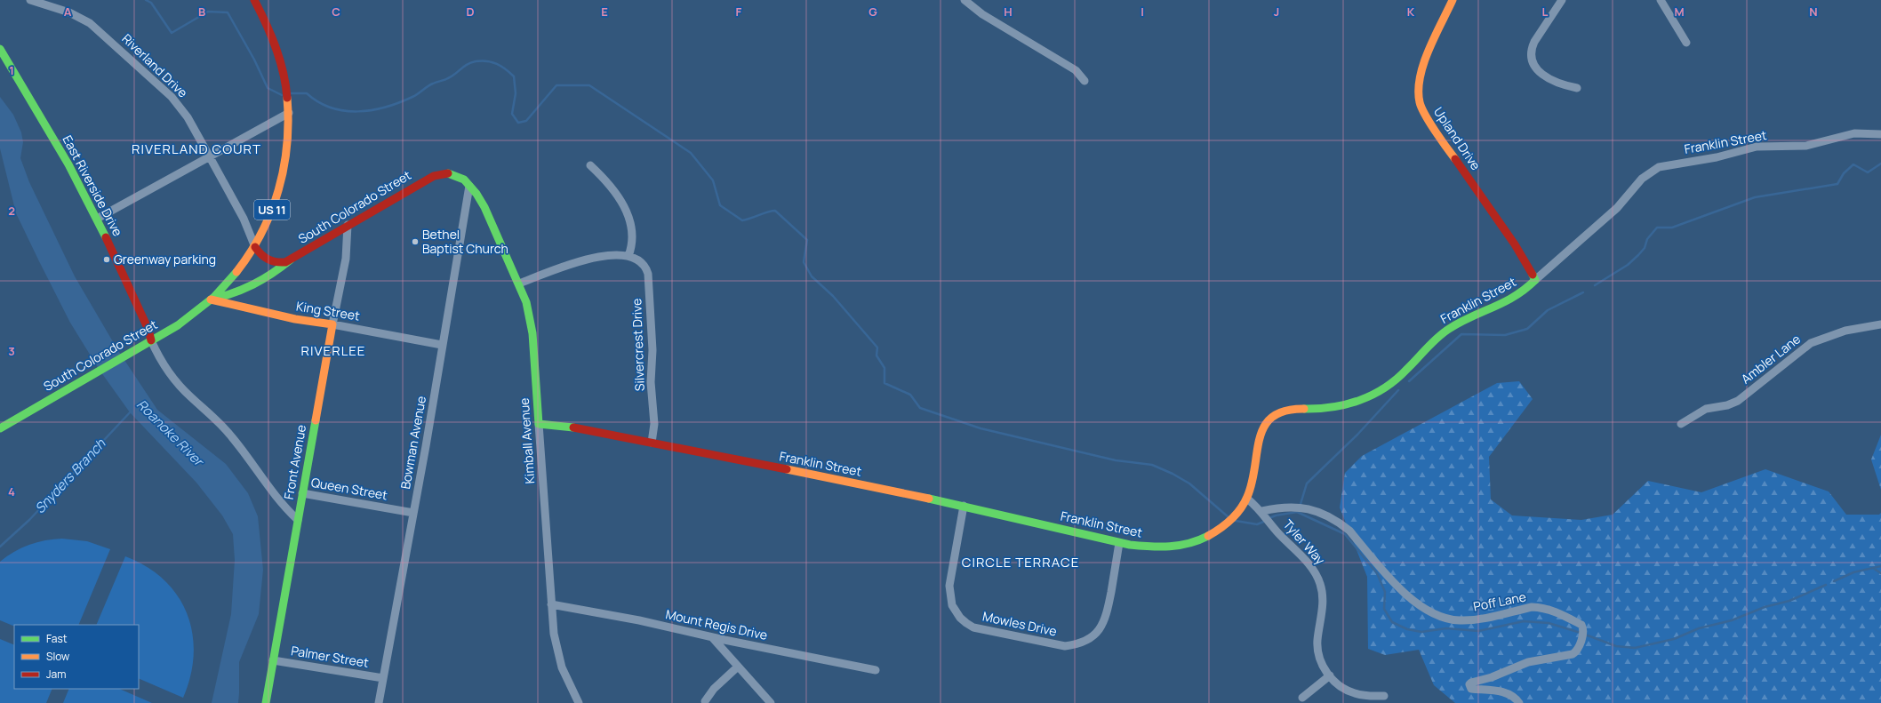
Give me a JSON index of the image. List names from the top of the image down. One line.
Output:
{"streets":{"street":["Riverland Drive","Upland Drive","Franklin Street","East Riverside Drive","South Colorado Street","US 11","King Street","Silvercrest Drive","Ambler Lane","Kimball Avenue","Bowman Avenue","Front Avenue","Queen Street","Tyler Way","Poff Lane","Mowles Drive","Mount Regis Drive","Palmer Street"]},"crossings":[["Riverland Drive","South Colorado Street"],["Riverland Drive","US 11"],["Upland Drive","Franklin Street"],["Franklin Street","Silvercrest Drive"],["Franklin Street","Kimball Avenue"],["Franklin Street","Tyler Way"],["Franklin Street","Mowles Drive"],["East Riverside Drive","South Colorado Street"],["South Colorado Street","US 11"],["South Colorado Street","King Street"],["South Colorado Street","Kimball Avenue"],["South Colorado Street","Bowman Avenue"],["South Colorado Street","Front Avenue"],["US 11","King Street"],["King Street","Bowman Avenue"],["King Street","Front Avenue"],["Kimball Avenue","Bowman Avenue"],["Kimball Avenue","Mount Regis Drive"],["Bowman Avenue","Queen Street"],["Bowman Avenue","Palmer Street"],["Front Avenue","Queen Street"],["Front Avenue","Palmer Street"],["Tyler Way","Poff Lane"]],"districts":["RIVERLAND COURT","RIVERLEE","CIRCLE TERRACE"],"water":["Roanoke River","Snyders Branch"],"places":["Bethel Baptist Church","Greenway parking"],"legend":["Fast","Slow","Jam"],"grid":{"columns":["A","B","C","D","E","F","G","H","I","J","K","L","M","N"],"rows":["1","2","3","4"]}}
